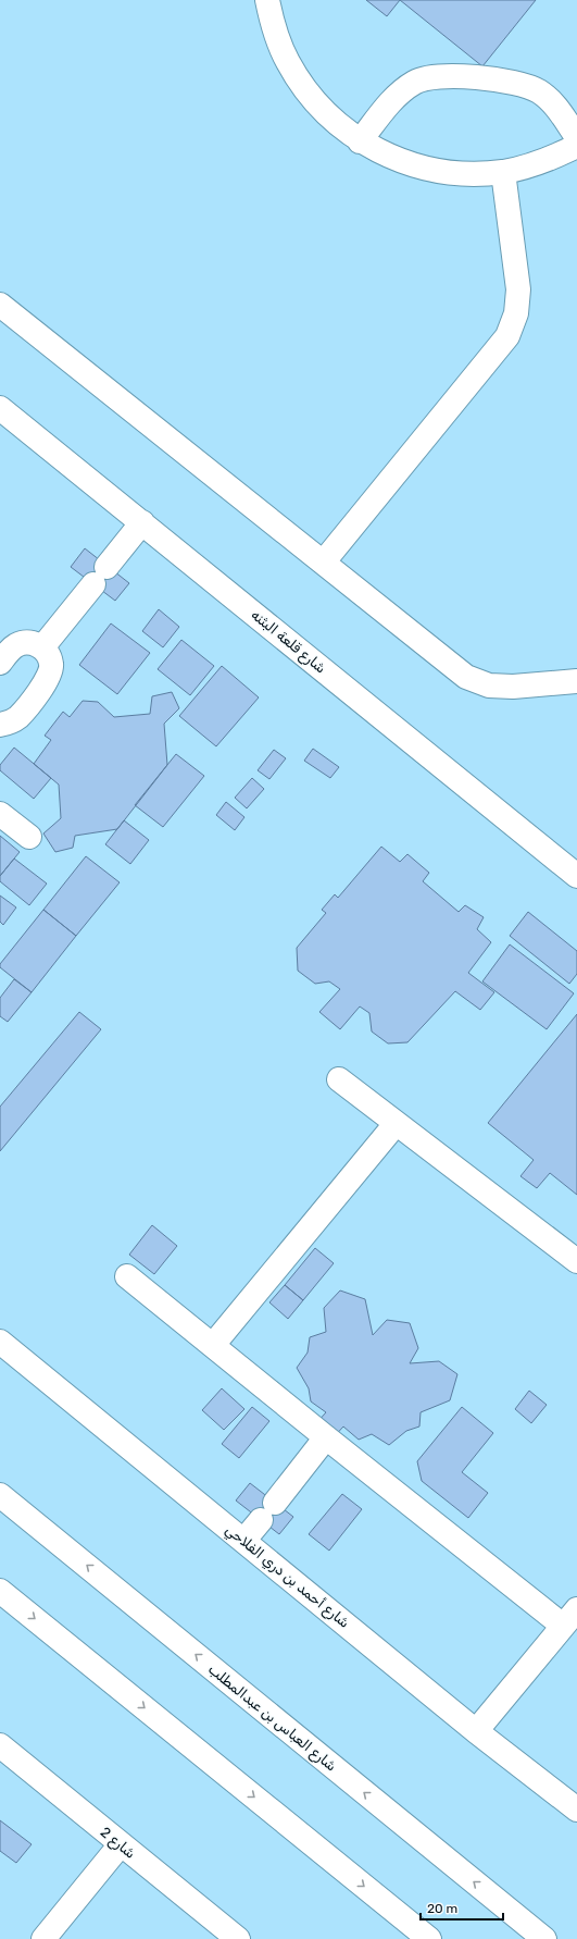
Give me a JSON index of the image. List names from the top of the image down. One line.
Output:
{"streets":{"street":["شارع قلعة البثنه","شارع أحمد بن دري الفلاحي","شارع العباس بن عبدالمطلب","شارع 2"]},"scale_bar":"20 m"}
